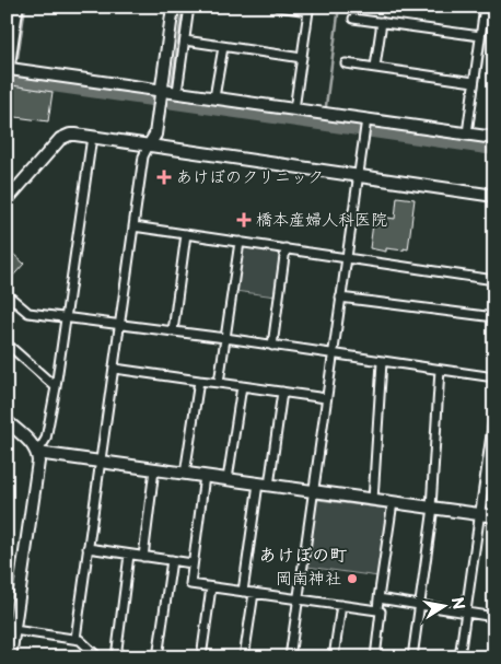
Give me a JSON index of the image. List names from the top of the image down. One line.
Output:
{"districts":["あけぼの町"],"places":{"health":["あけぼのクリニック","橋本産婦人科医院"],"other":["岡南神社"]},"north":"right"}
